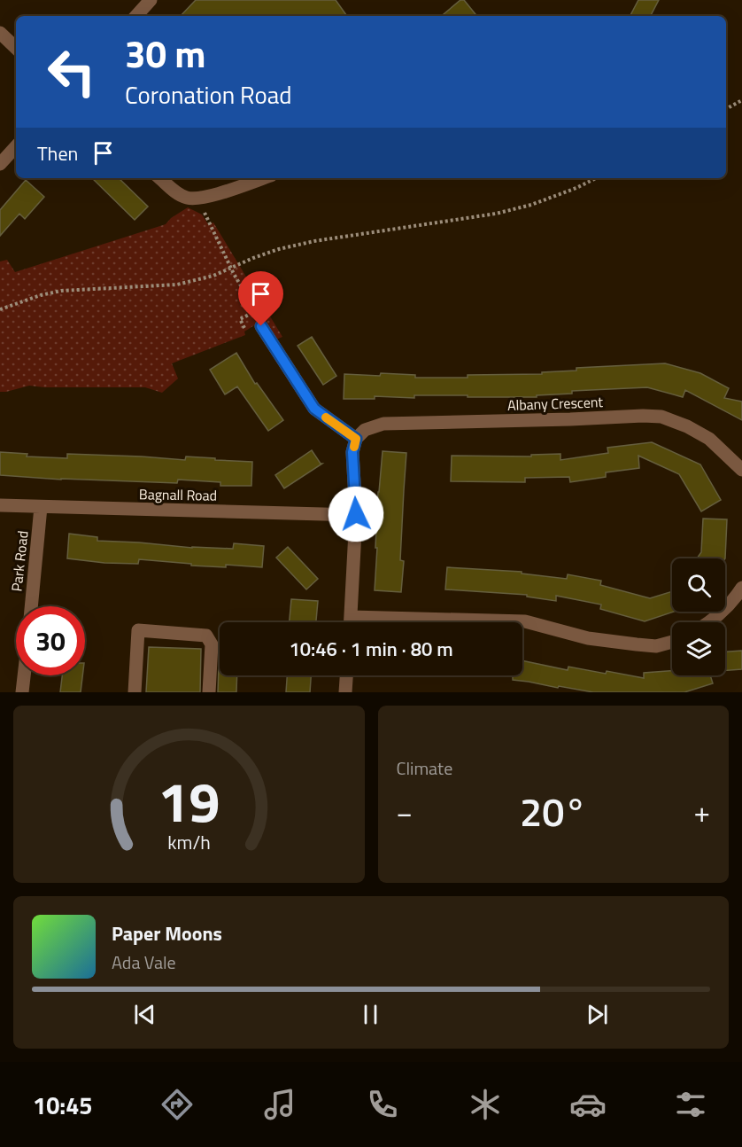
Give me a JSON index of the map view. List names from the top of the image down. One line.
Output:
{"streets":{"street":["Albany Crescent","Bagnall Road","Park Road"]},"crossings":[["Bagnall Road","Park Road"]],"page":{"turn":["30 m","Coronation Road"],"then":"Then","limit":"30","trip":"10:46 · 1 min · 80 m","tile":"Climate","heat":["−","20°","+"],"song":["Paper Moons","Ada Vale"],"tabs":"10:45","gauge":["19","km/h"]}}
